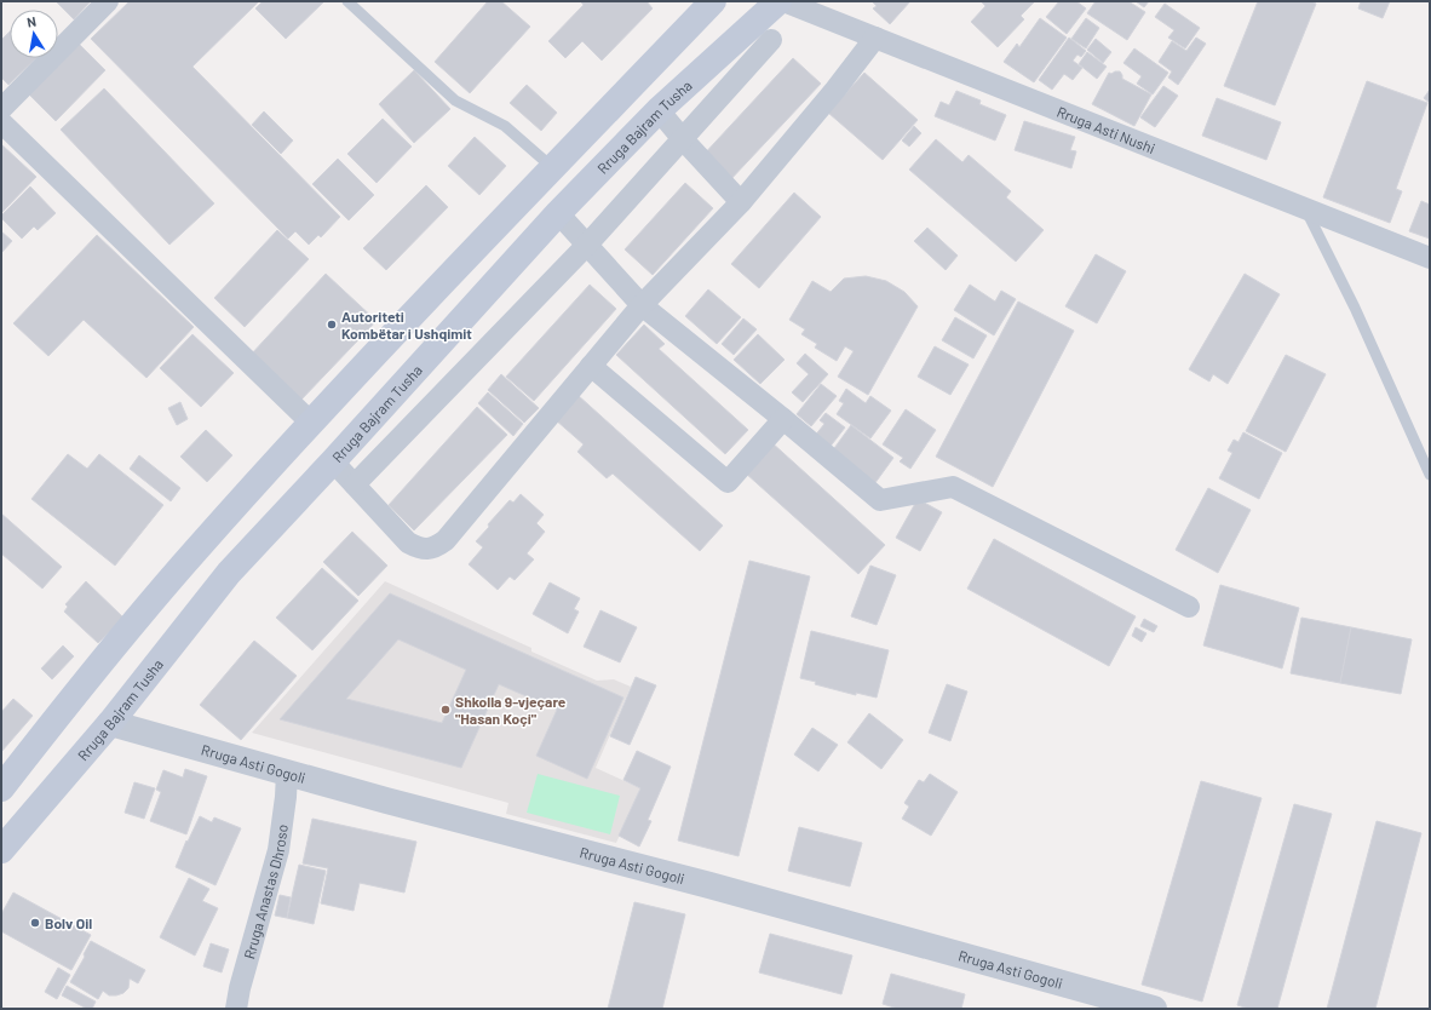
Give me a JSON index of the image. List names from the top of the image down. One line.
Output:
{"streets":{"main road":["Rruga Bajram Tusha"],"street":["Rruga Asti Nushi","Rruga Asti Gogoli","Rruga Anastas Dhroso"]},"crossings":[["Rruga Bajram Tusha","Rruga Asti Gogoli"],["Rruga Asti Gogoli","Rruga Anastas Dhroso"]],"places":["Autoriteti Kombëtar i Ushqimit","Shkolla 9-vjeçare \"Hasan Koçi\"","Bolv Oil"],"north":"top"}
